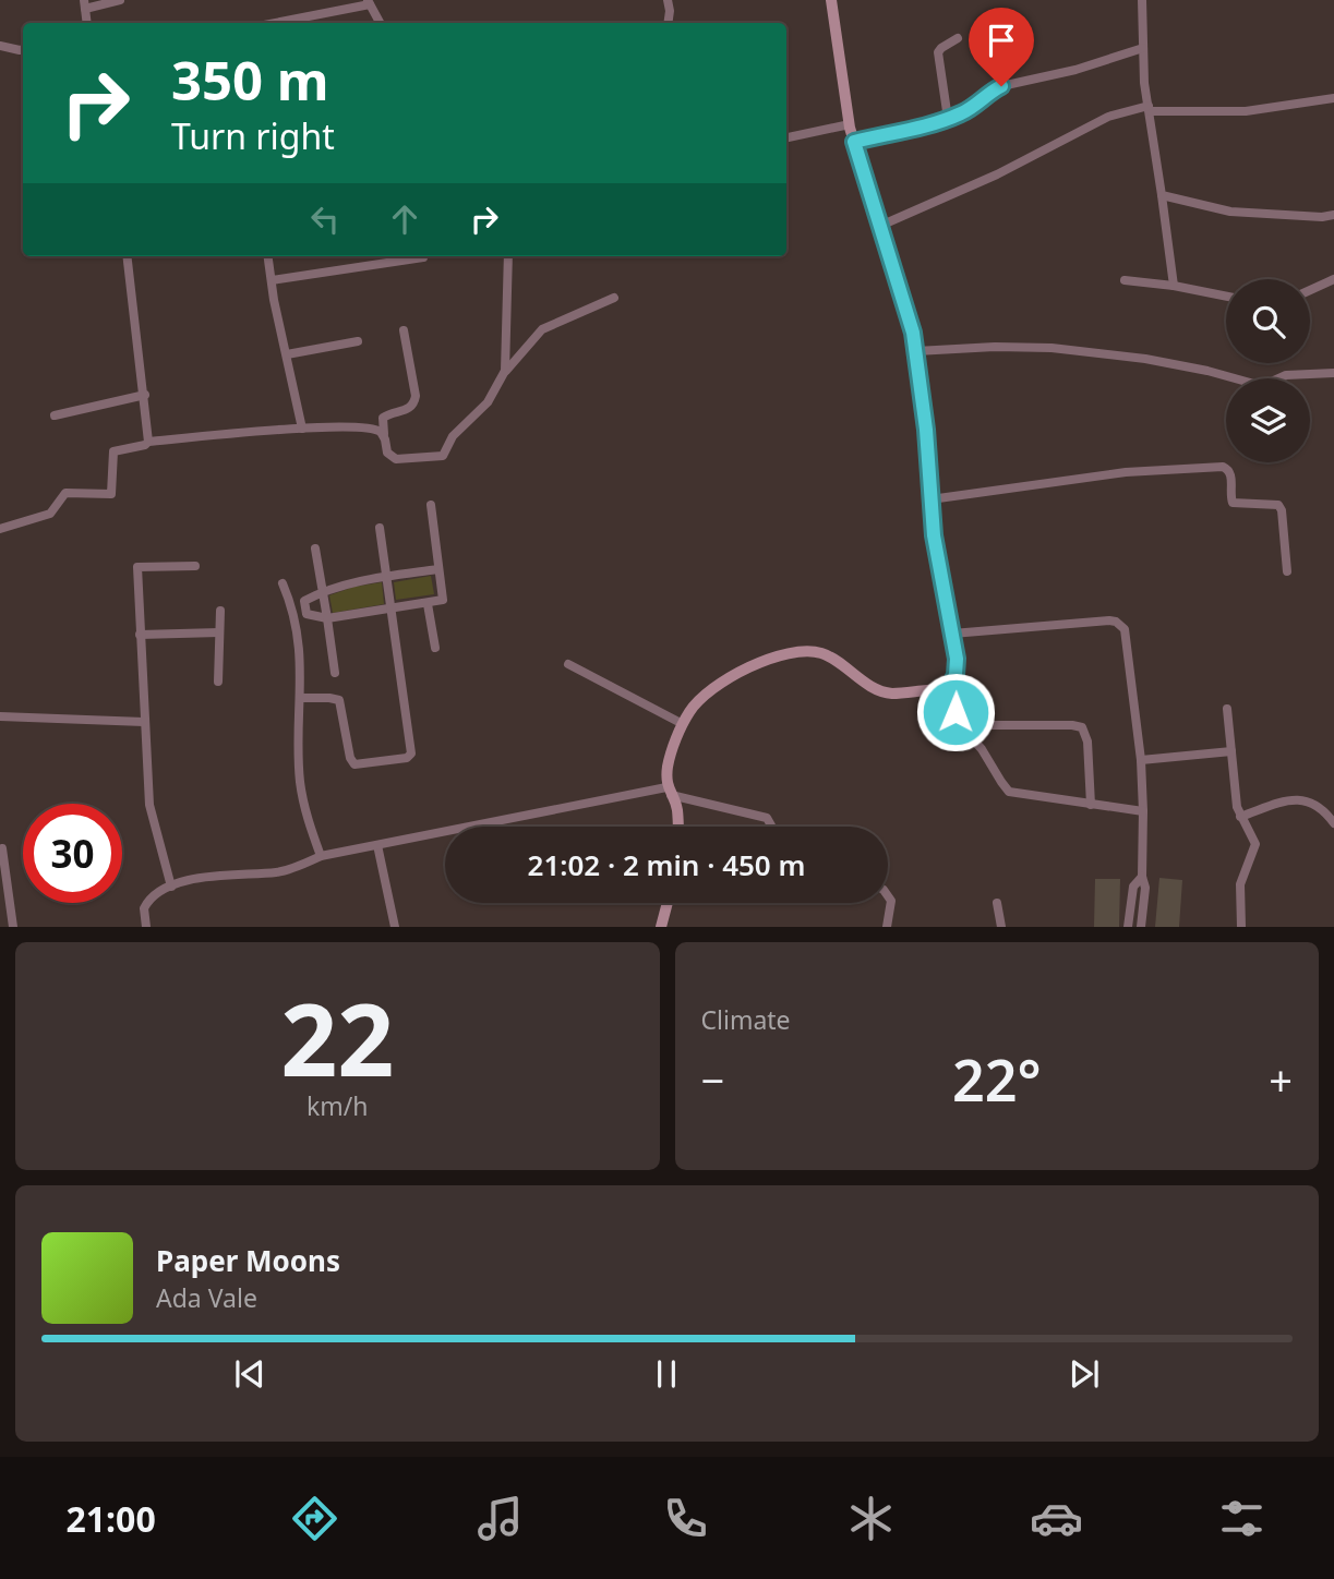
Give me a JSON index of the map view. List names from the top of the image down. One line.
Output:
{"page":{"turn":["350 m","Turn right"],"limit":"30","trip":"21:02 · 2 min · 450 m","tile":[["22","km/h"],"Climate"],"heat":["−","22°","+"],"song":["Paper Moons","Ada Vale"],"tabs":"21:00"}}
